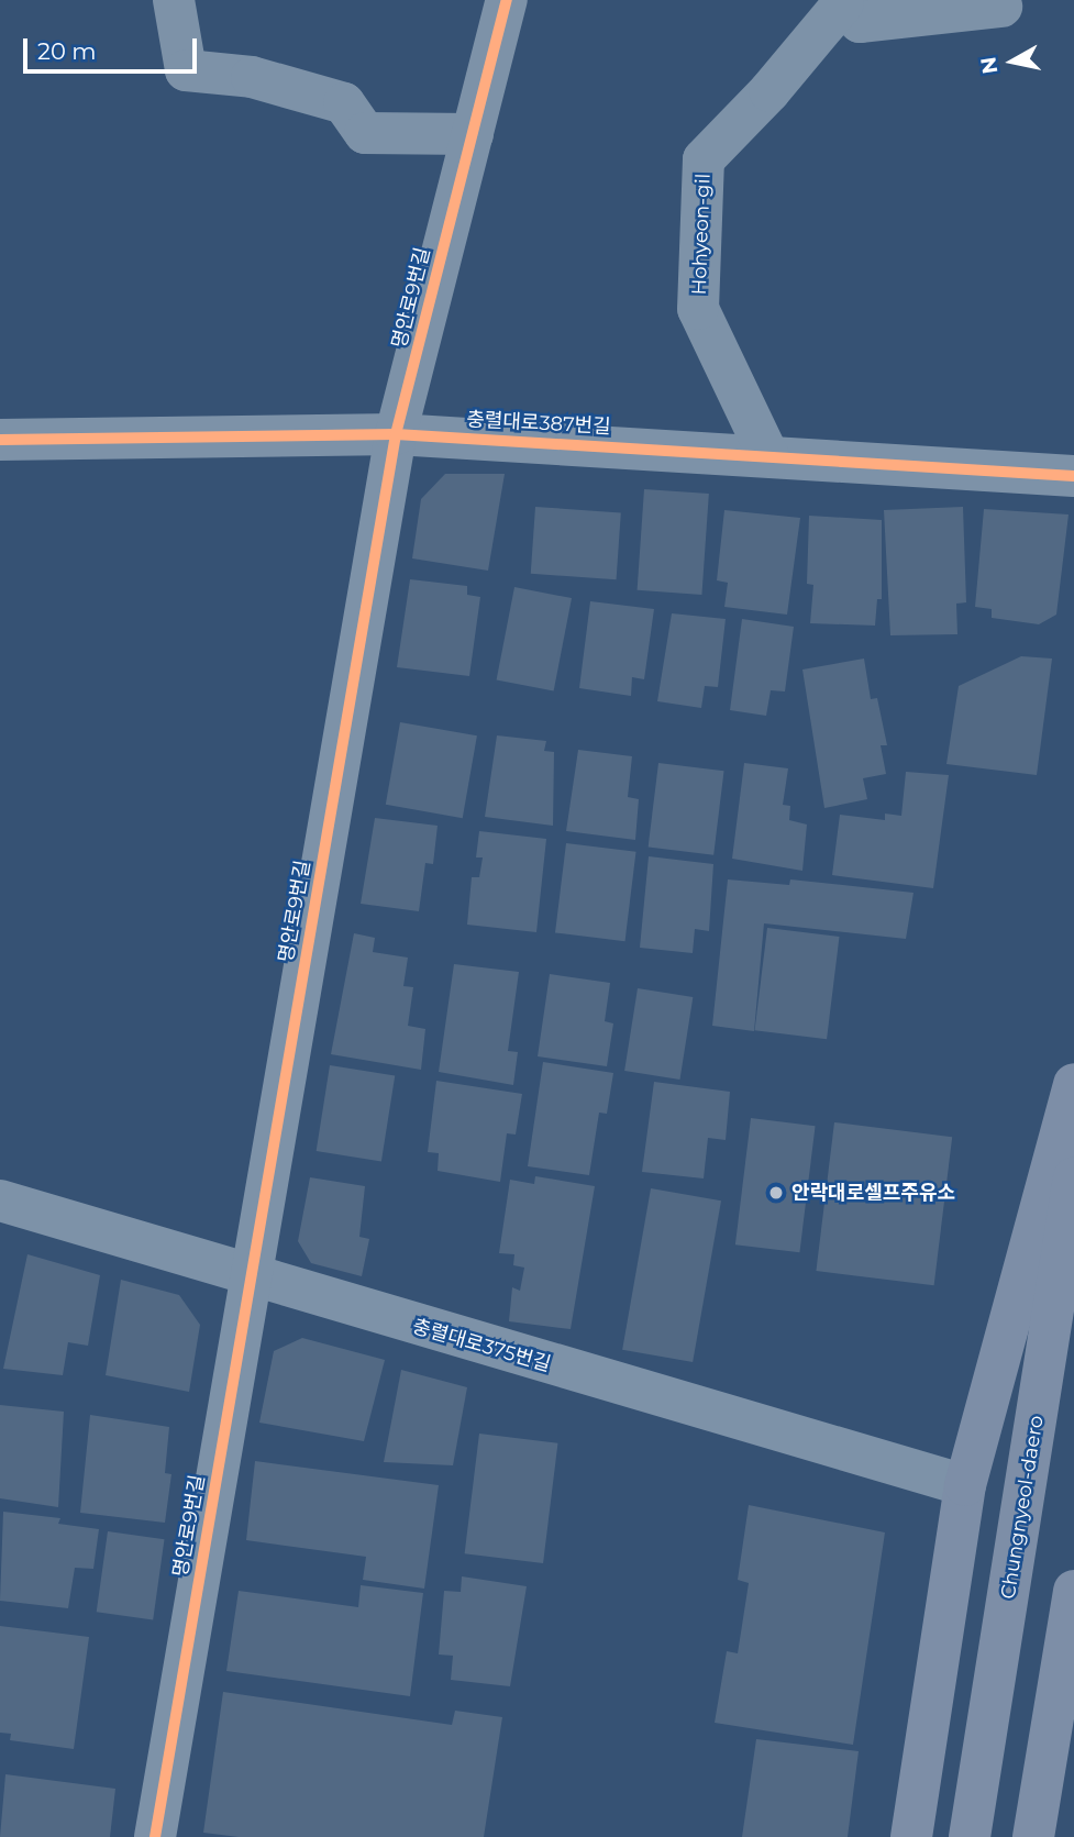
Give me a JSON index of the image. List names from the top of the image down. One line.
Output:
{"streets":{"main road":["Chungnyeol-daero"],"street":["Hohyeon-gil","명안로9번길","충렬대로387번길","충렬대로375번길"]},"crossings":[["Hohyeon-gil","충렬대로387번길"],["명안로9번길","충렬대로387번길"],["명안로9번길","충렬대로375번길"]],"places":["안락대로셀프주유소"],"scale_bar":"20 m","north":"left"}
